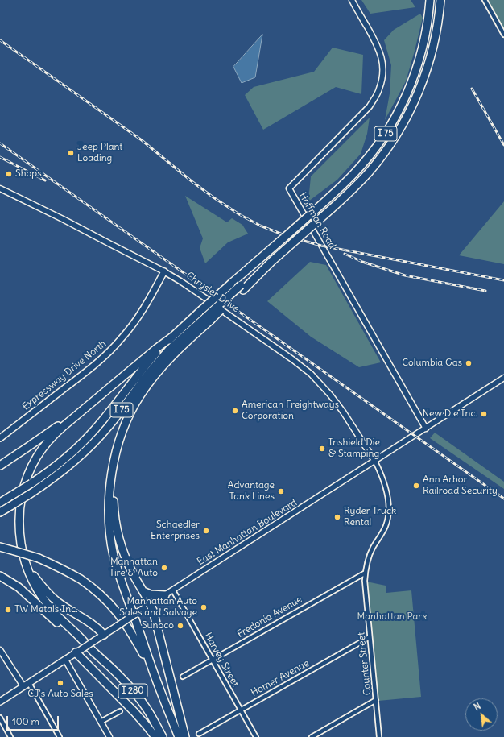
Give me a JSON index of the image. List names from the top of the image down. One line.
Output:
{"streets":{"highway":["I 75","I 280"],"main road":["Expressway Drive North","East Manhattan Boulevard"],"street":["Hoffman Road","Chrysler Drive","Fredonia Avenue","Harvey Street","Counter Street","Homer Avenue"]},"crossings":[["Hoffman Road","East Manhattan Boulevard"],["Chrysler Drive","Expressway Drive North"],["Chrysler Drive","East Manhattan Boulevard"],["Chrysler Drive","Counter Street"],["East Manhattan Boulevard","Harvey Street"],["East Manhattan Boulevard","Counter Street"],["Fredonia Avenue","Harvey Street"],["Fredonia Avenue","Counter Street"],["Harvey Street","Homer Avenue"],["Counter Street","Homer Avenue"]],"parks":["Manhattan Park"],"places":["Jeep Plant Loading","Shops","Columbia Gas","American Freightways Corporation","New Die Inc.","Inshield Die & Stamping","Ann Arbor Railroad Security","Advantage Tank Lines","Ryder Truck Rental","Schaedler Enterprises","Manhattan Tire & Auto","Manhattan Auto Sales and Salvage","TW Metals Inc.","Sunoco","CJ's Auto Sales"],"scale_bar":"100 m","north":"top left"}
